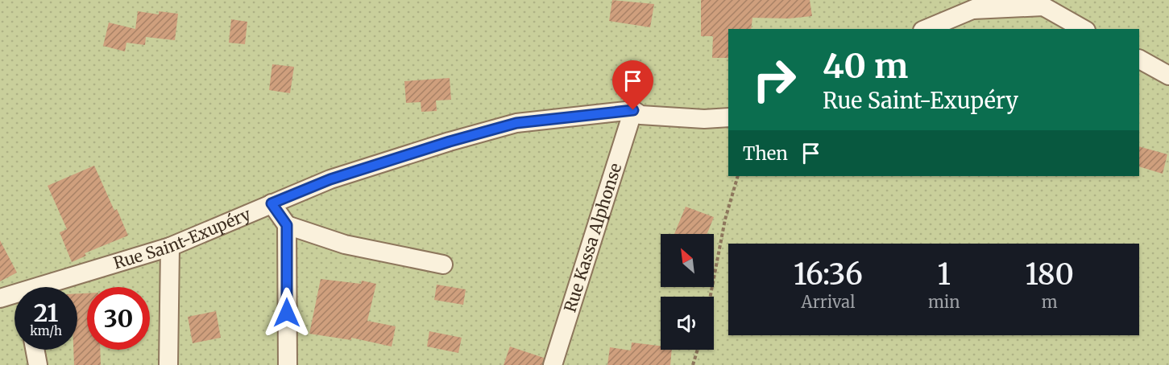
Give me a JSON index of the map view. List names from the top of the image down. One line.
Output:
{"streets":{"street":["Rue Kassa Alphonse","Rue Saint-Exupéry"]},"crossings":[["Rue Kassa Alphonse","Rue Saint-Exupéry"]],"north":"top left","page":{"turn":["40 m","Rue Saint-Exupéry"],"then":"Then","eta":["16:36","Arrival","1","min","180","m"],"speed":"21 km/h","limit":"30"}}
